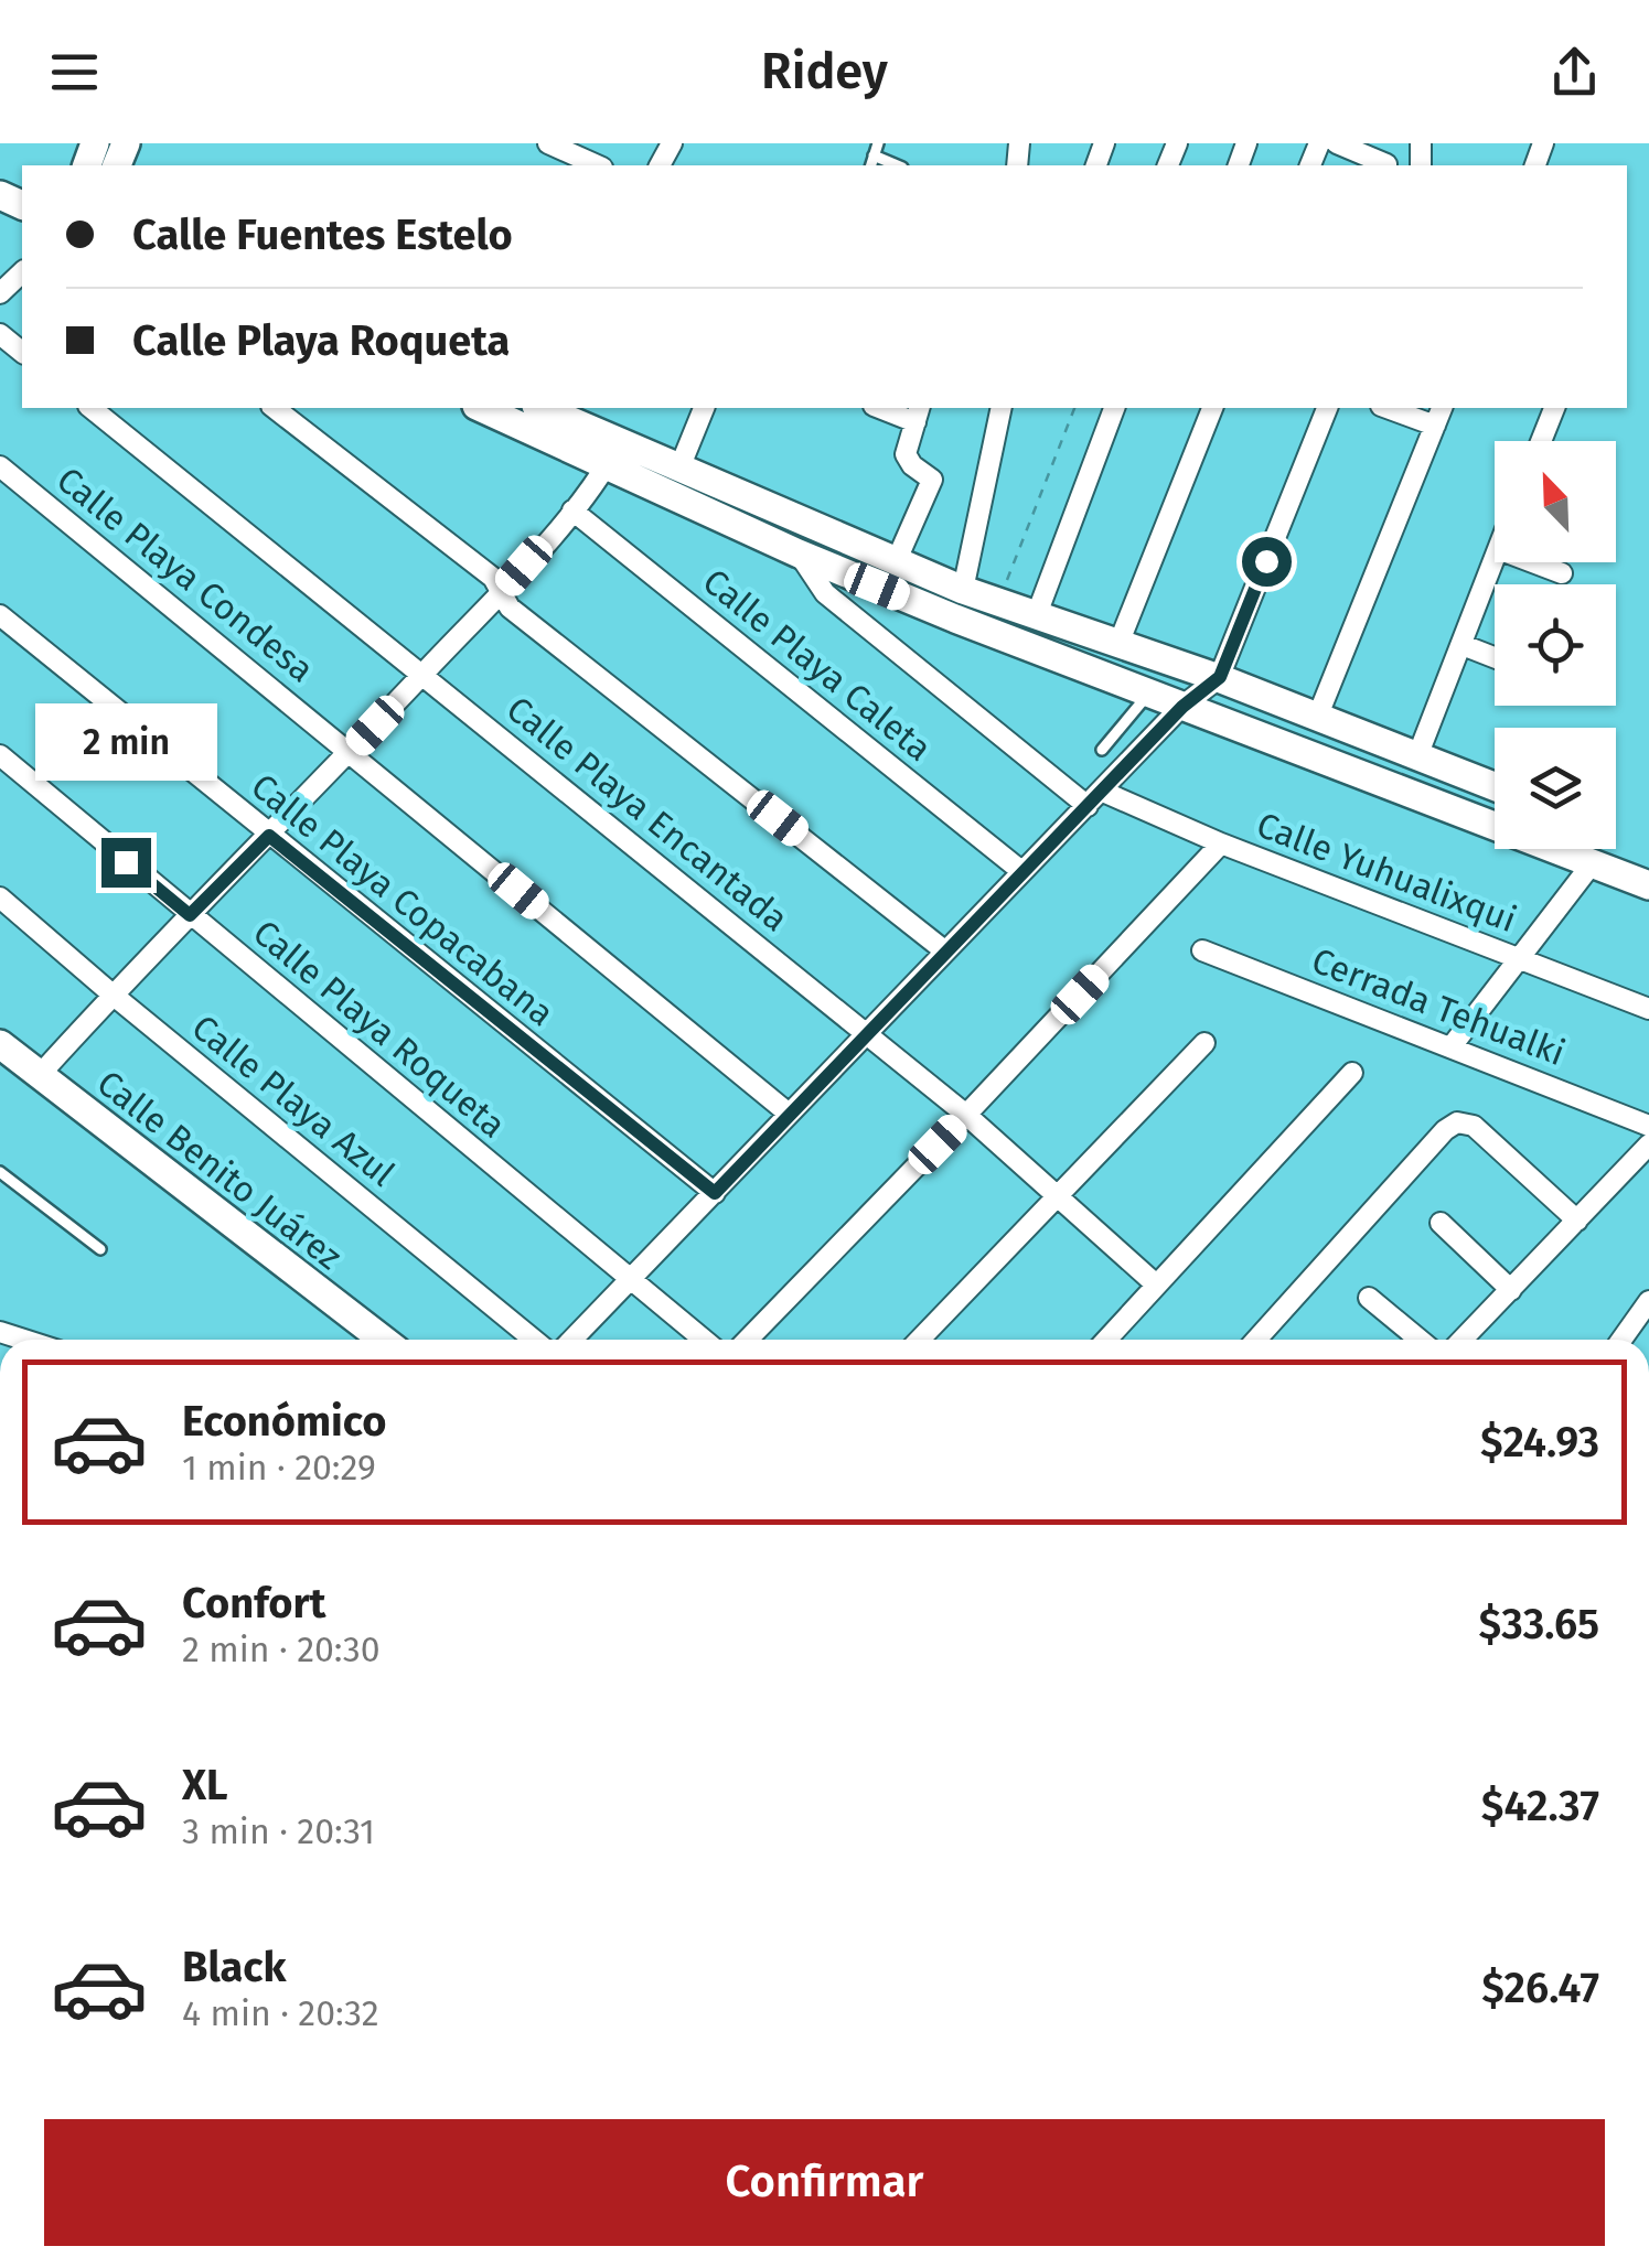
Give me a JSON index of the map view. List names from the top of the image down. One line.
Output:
{"streets":{"street":["Calle Playa Condesa","Calle Playa Caleta","Calle Playa Encantada","Calle Yuhualixqui","Calle Playa Copacabana","Cerrada Tehualki","Calle Playa Roqueta","Calle Playa Azul","Calle Benito Juárez"]},"north":"top left","page":{"header":"Ridey","banner":["Calle Fuentes Estelo","Calle Playa Roqueta"],"bubble":"2 min","list":[{"name":"Económico","note":"1 min · 20:29","value":"$24.93"},{"name":"Confort","note":"2 min · 20:30","value":"$33.65"},{"name":"XL","note":"3 min · 20:31","value":"$42.37"},{"name":"Black","note":"4 min · 20:32","value":"$26.47"}],"buttons":"Confirmar"}}
